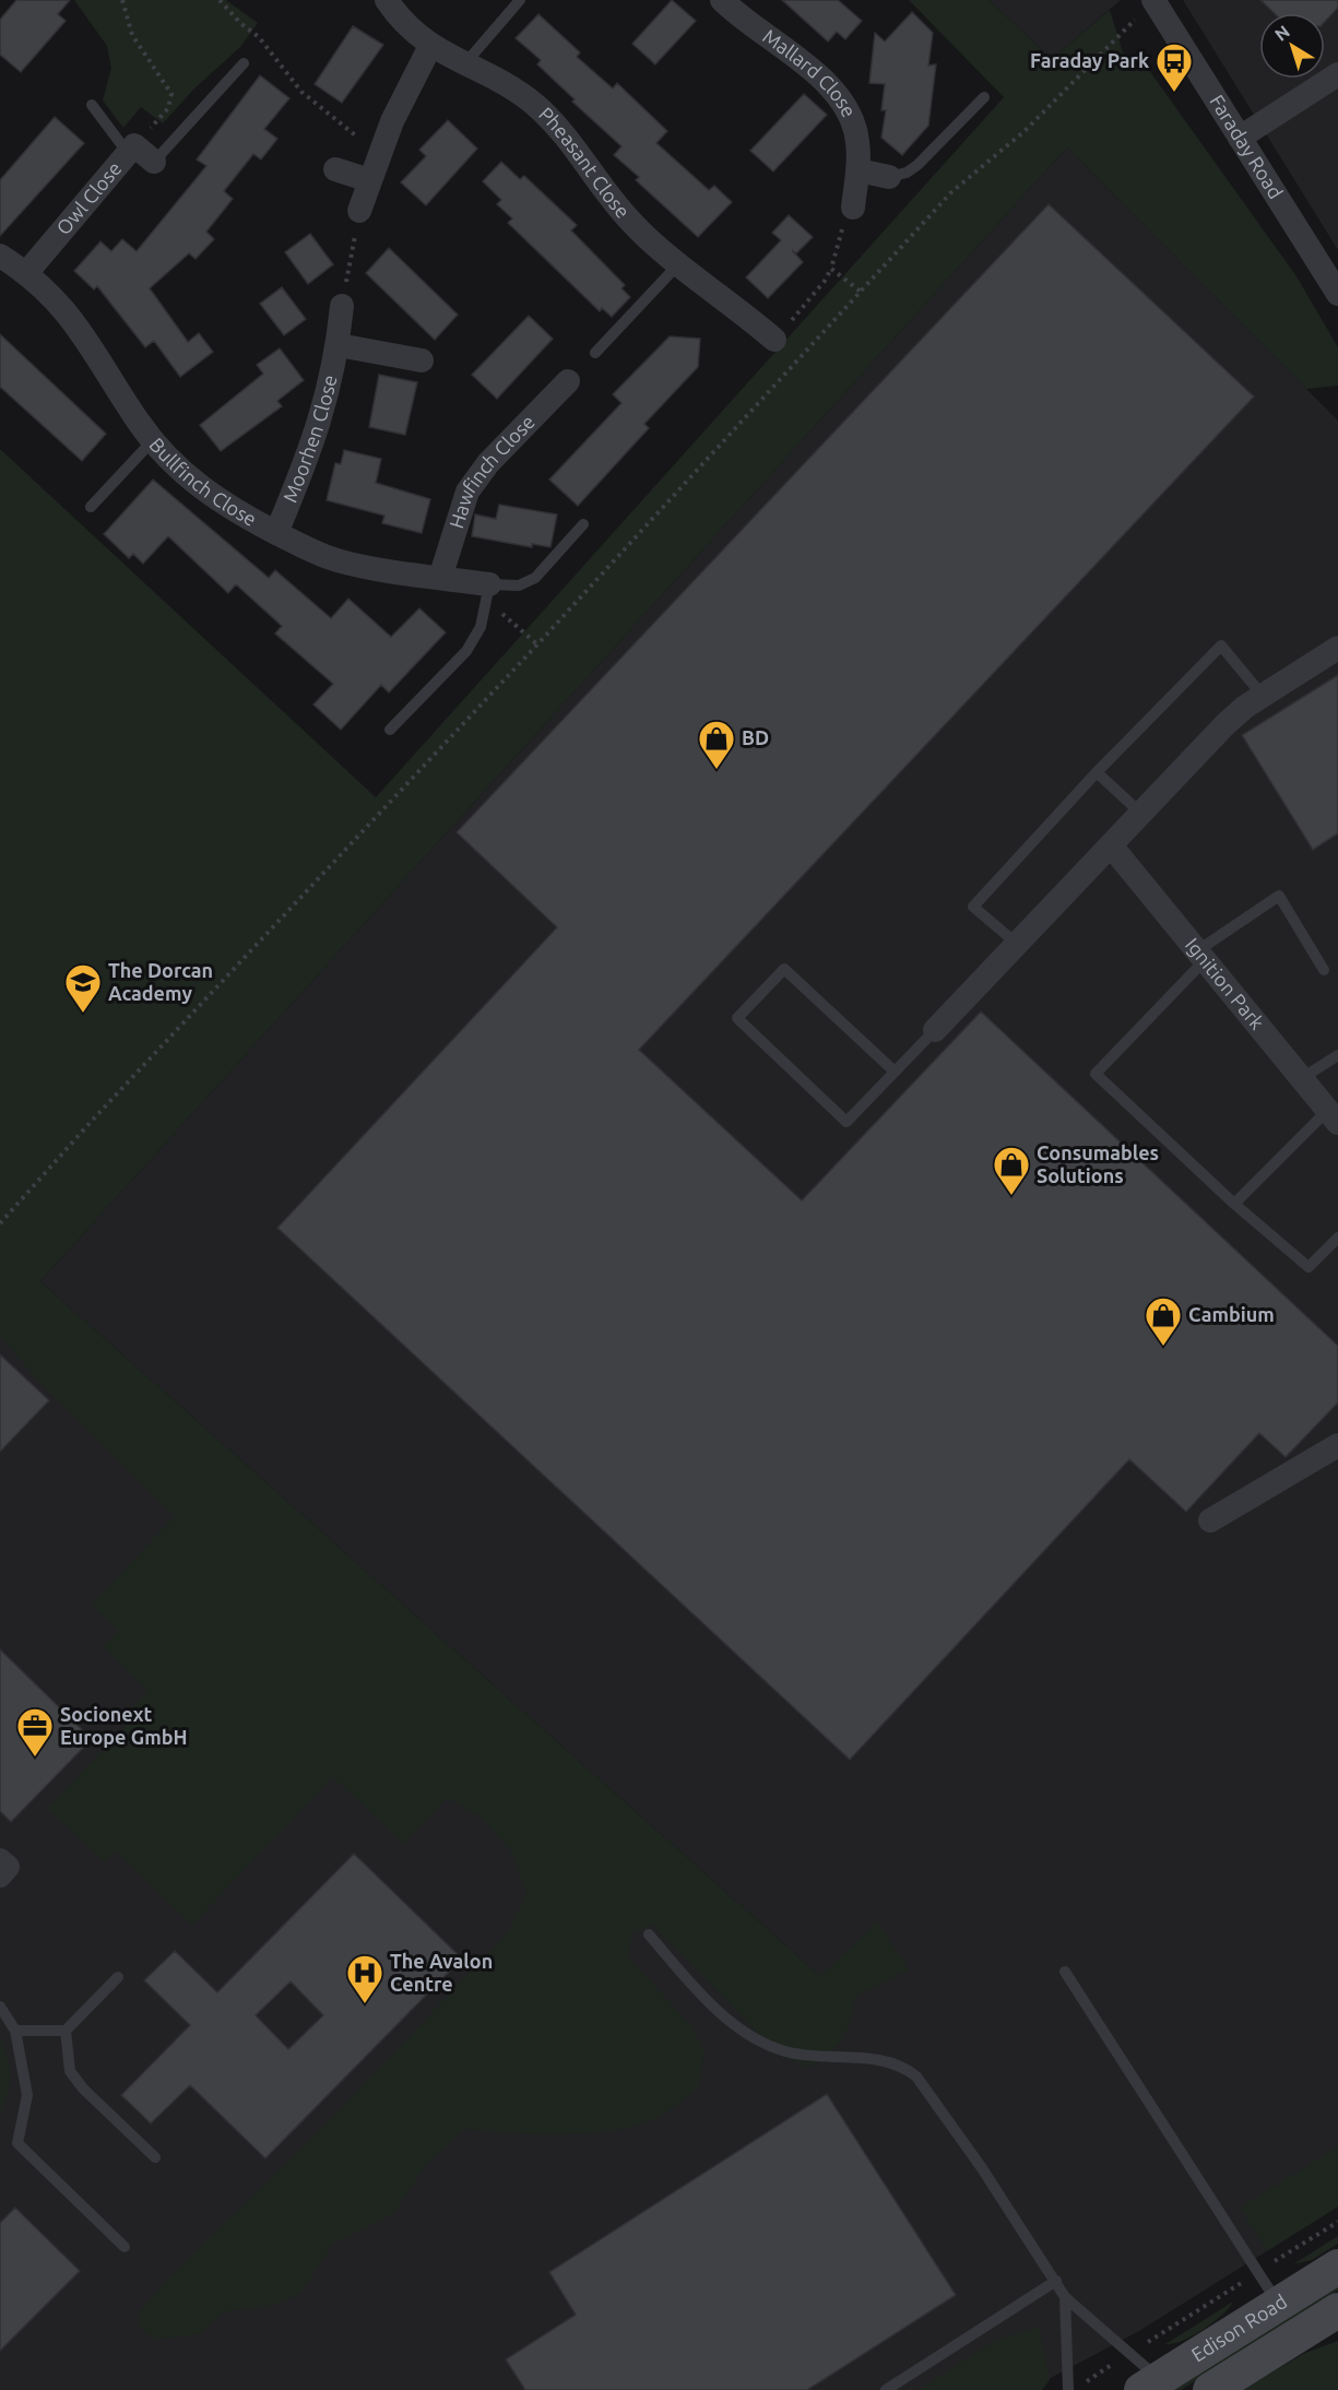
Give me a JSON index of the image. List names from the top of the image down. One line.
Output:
{"streets":{"main road":["Edison Road"],"street":["Mallard Close","Faraday Road","Pheasant Close","Owl Close","Moorhen Close","Hawfinch Close","Bullfinch Close","Ignition Park"]},"crossings":[["Owl Close","Bullfinch Close"],["Moorhen Close","Bullfinch Close"],["Hawfinch Close","Bullfinch Close"]],"places":{"bus stop":["Faraday Park"],"shop":["BD","Consumables Solutions","Cambium"],"school or university":["The Dorcan Academy"],"office":["Socionext Europe GmbH"],"hospital":["The Avalon Centre"]},"north":"top left"}
